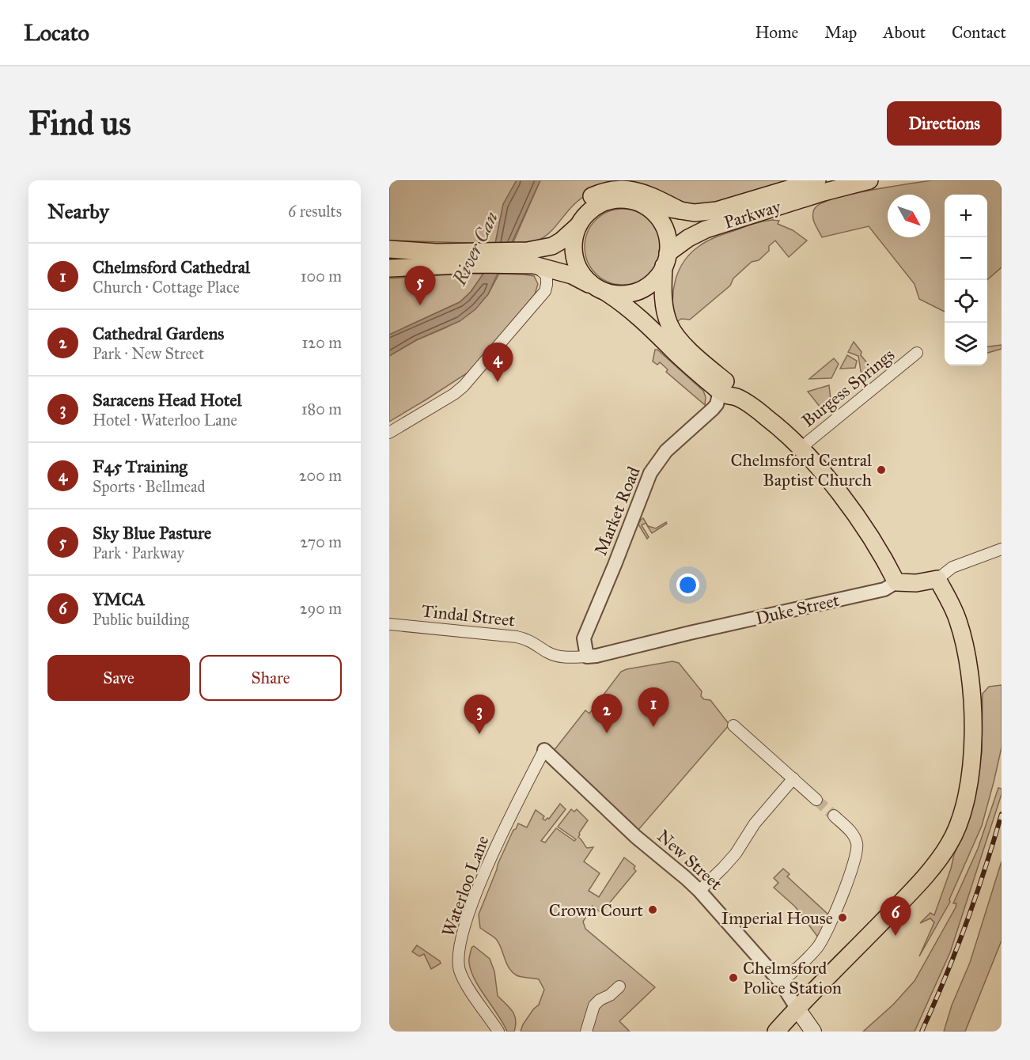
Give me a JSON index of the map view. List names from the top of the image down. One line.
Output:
{"streets":{"main road":["Parkway","Duke Street","New Street"],"street":["Burgess Springs","Market Road","Tindal Street","Waterloo Lane"]},"crossings":[["Market Road","Duke Street"],["Market Road","Tindal Street"],["Duke Street","Tindal Street"],["New Street","Waterloo Lane"]],"water":["River Can"],"places":["Chelmsford Central Baptist Church","Crown Court","Imperial House","Chelmsford Police Station"],"north":"bottom right","page":{"header":"Locato","nav":["Home","Map","About","Contact"],"buttons":["Directions",["Save","Share"]],"title":"Find us","heading":["Nearby","6 results"],"map_buttons":["+","−"],"list":[{"mark":"1","name":"Chelmsford Cathedral","note":"Church · Cottage Place","value":"100 m"},{"mark":"2","name":"Cathedral Gardens","note":"Park · New Street","value":"120 m"},{"mark":"3","name":"Saracens Head Hotel","note":"Hotel · Waterloo Lane","value":"180 m"},{"mark":"4","name":"F45 Training","note":"Sports · Bellmead","value":"200 m"},{"mark":"5","name":"Sky Blue Pasture","note":"Park · Parkway","value":"270 m"},{"mark":"6","name":"YMCA","note":"Public building","value":"290 m"}],"pins":["5","4","1","2","3","6"]}}
